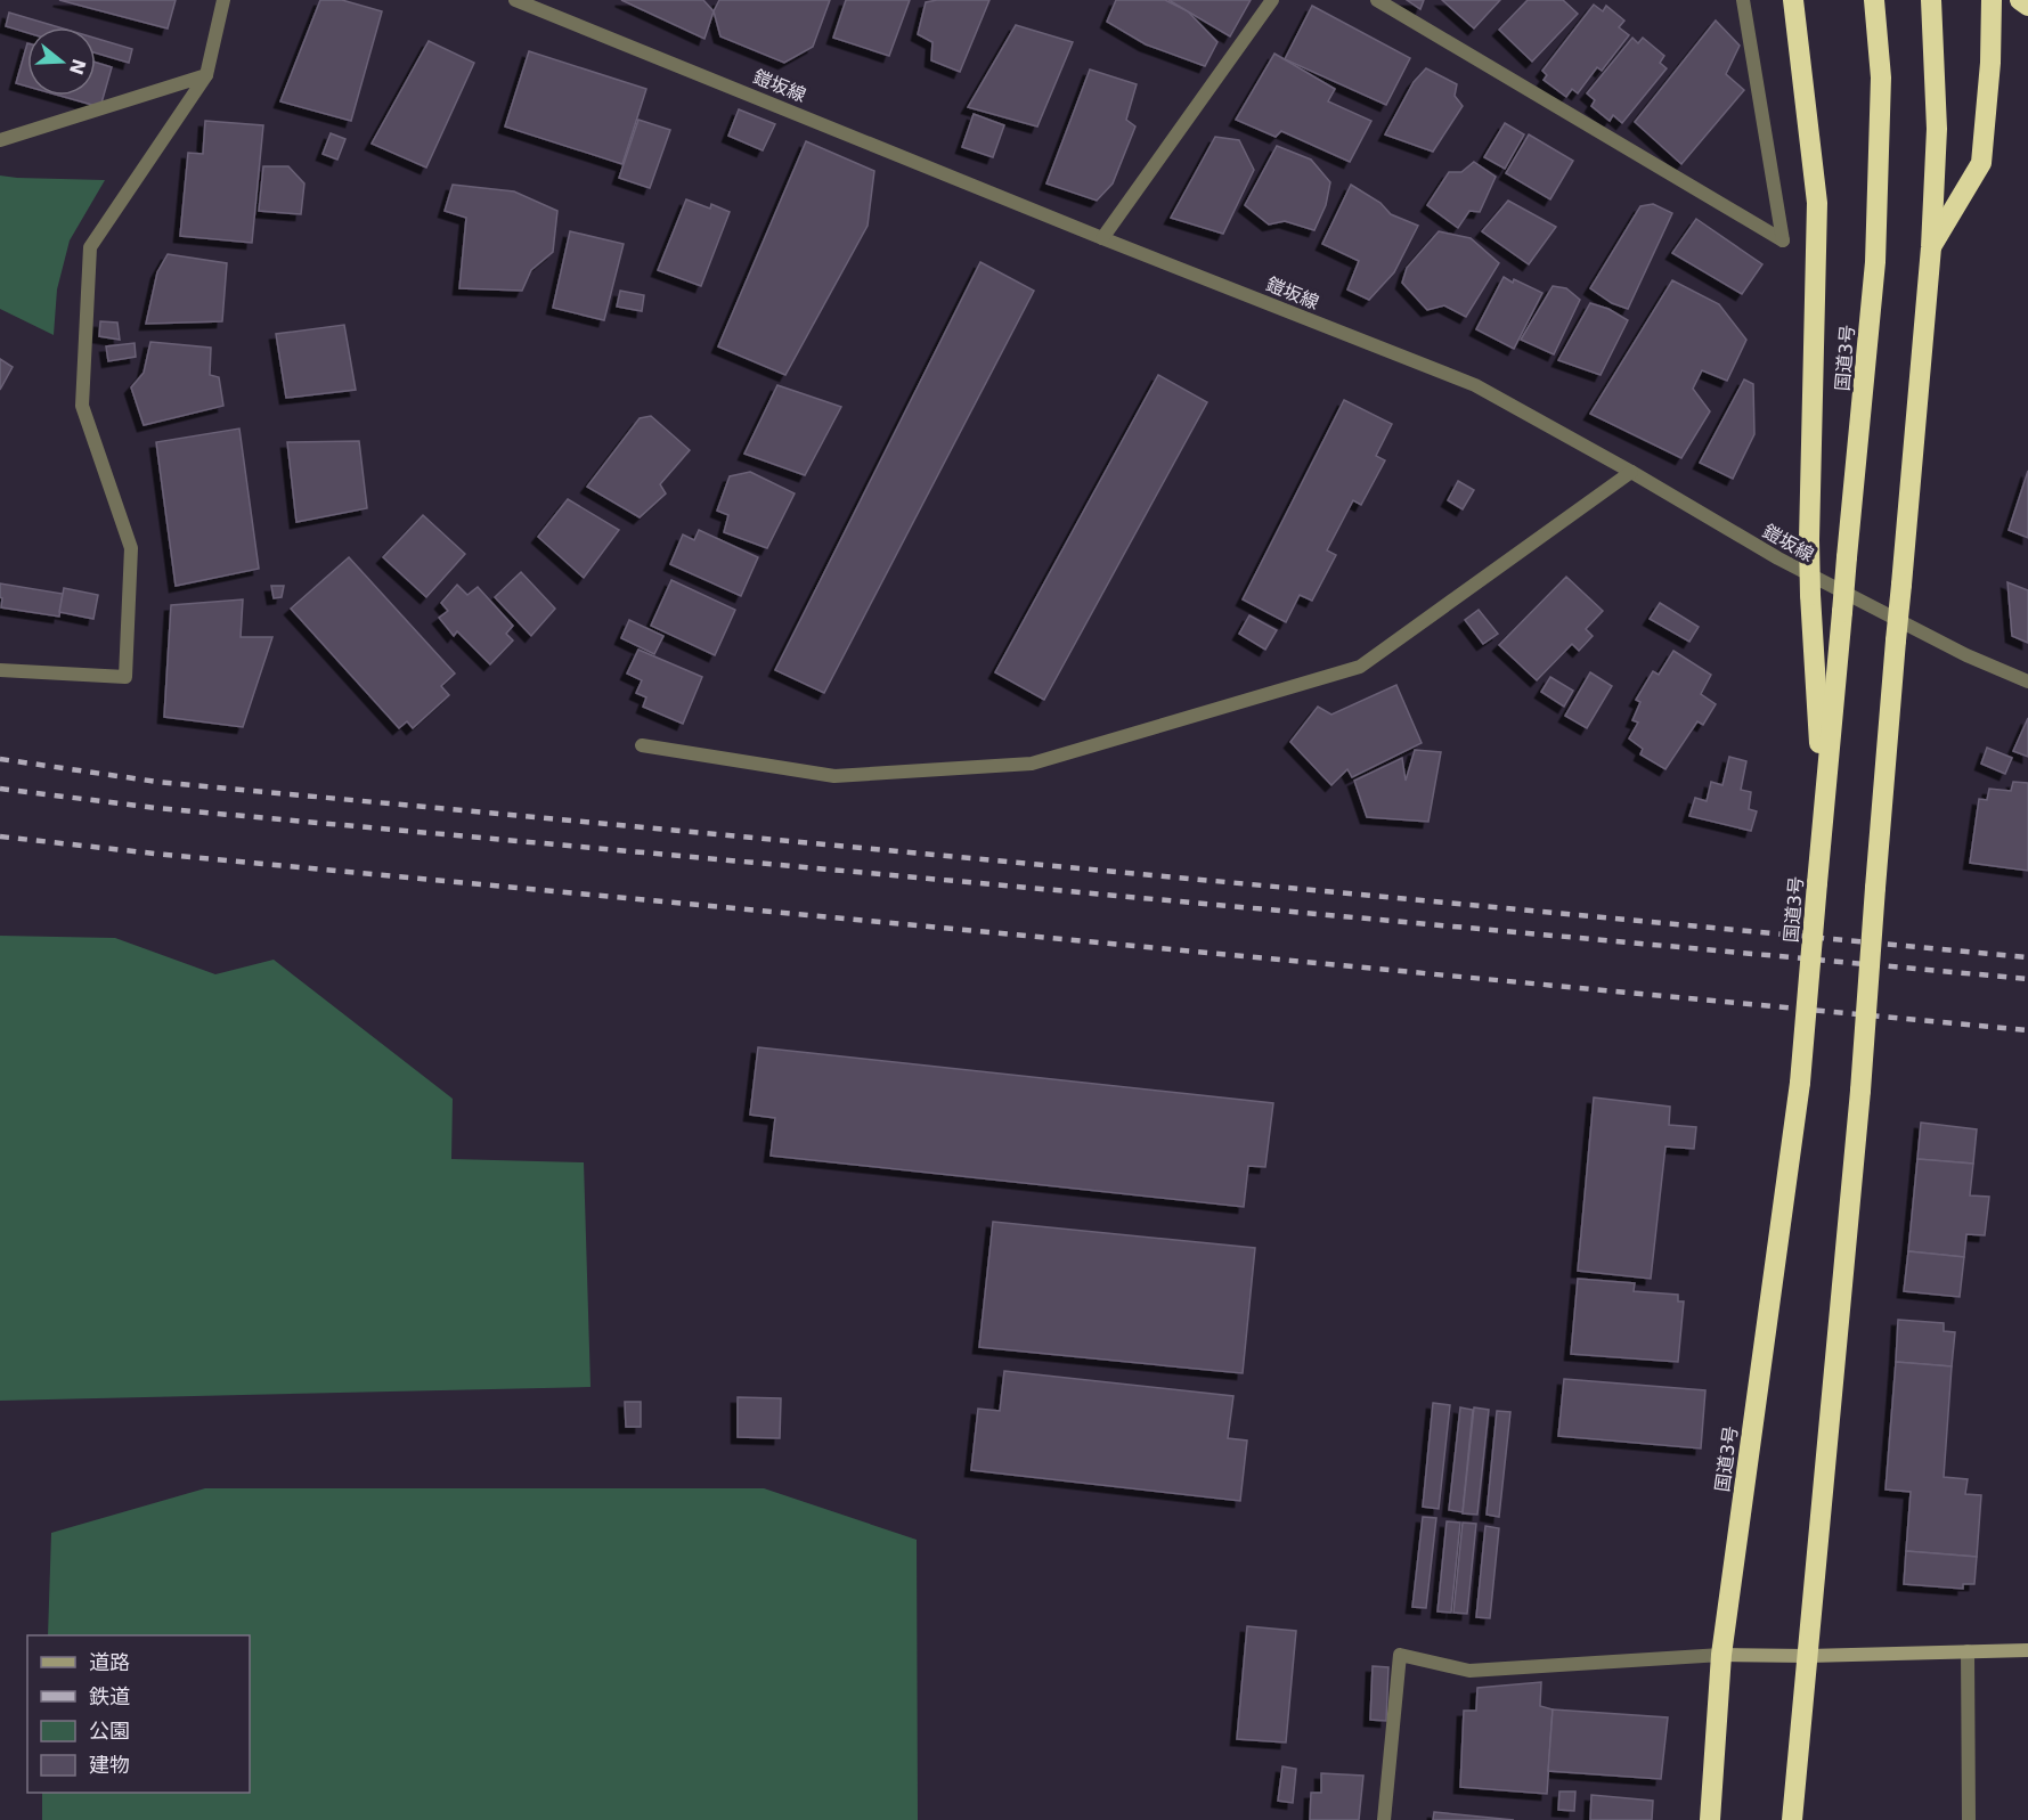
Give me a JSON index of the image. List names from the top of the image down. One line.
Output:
{"streets":{"highway":["国道3号"],"street":["鎧坂線"]},"legend":["道路","鉄道","公園","建物"],"north":"right"}
